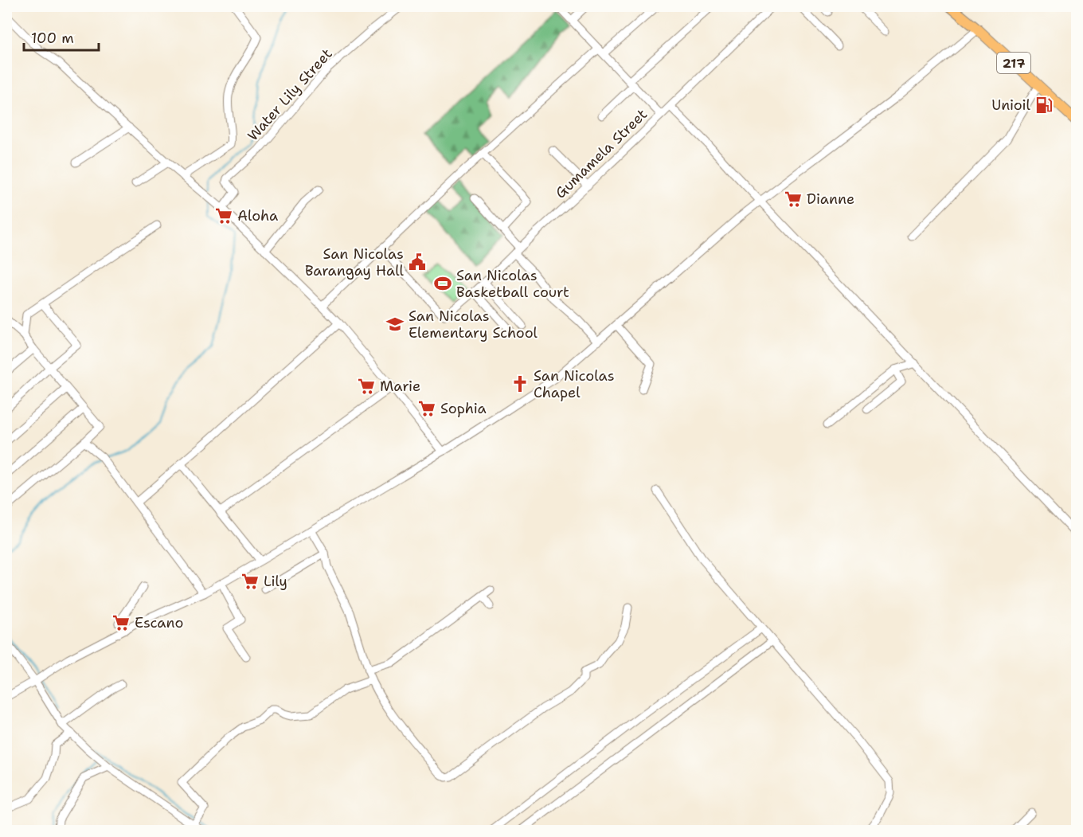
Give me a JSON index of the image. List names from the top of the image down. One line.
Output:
{"streets":{"main road":["217"],"street":["Water Lily Street","Gumamela Street"]},"places":{"fuel station":["Unioil"],"supermarket":["Dianne","Aloha","Marie","Sophia","Lily","Escano"],"public building":["San Nicolas Barangay Hall"],"sports":["San Nicolas Basketball court"],"school or university":["San Nicolas Elementary School"],"church":["San Nicolas Chapel"]},"scale_bar":"100 m"}
